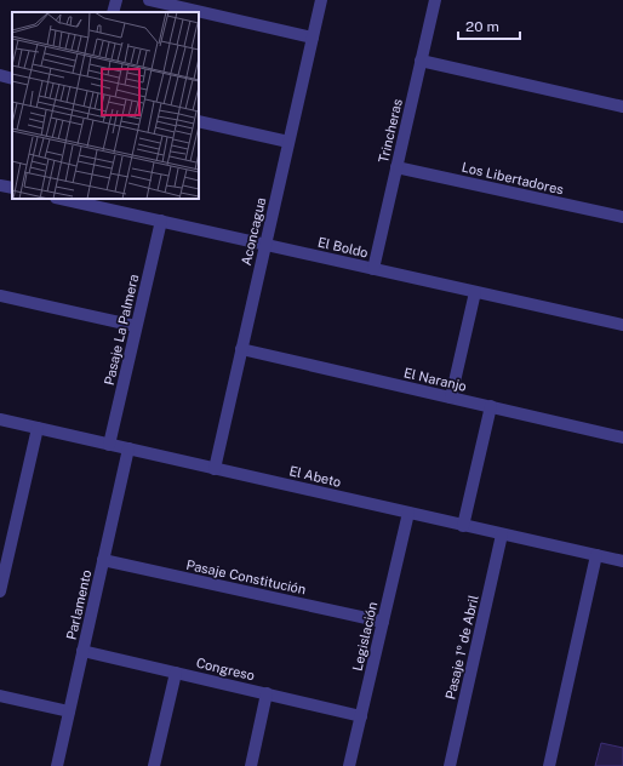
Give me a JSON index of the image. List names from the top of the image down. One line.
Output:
{"streets":{"street":["Trincheras","Los Libertadores","Aconcagua","El Boldo","Pasaje La Palmera","El Naranjo","El Abeto","Pasaje Constitución","Parlamento","Legislación","Pasaje 1º de Abril","Congreso"]},"crossings":[["Trincheras","Los Libertadores"],["Trincheras","El Boldo"],["Aconcagua","El Boldo"],["Aconcagua","El Naranjo"],["Aconcagua","El Abeto"],["El Boldo","Pasaje La Palmera"],["Pasaje La Palmera","El Abeto"],["El Abeto","Parlamento"],["El Abeto","Legislación"],["El Abeto","Pasaje 1º de Abril"],["Pasaje Constitución","Parlamento"],["Pasaje Constitución","Legislación"],["Parlamento","Congreso"],["Legislación","Congreso"]],"scale_bar":"20 m"}
